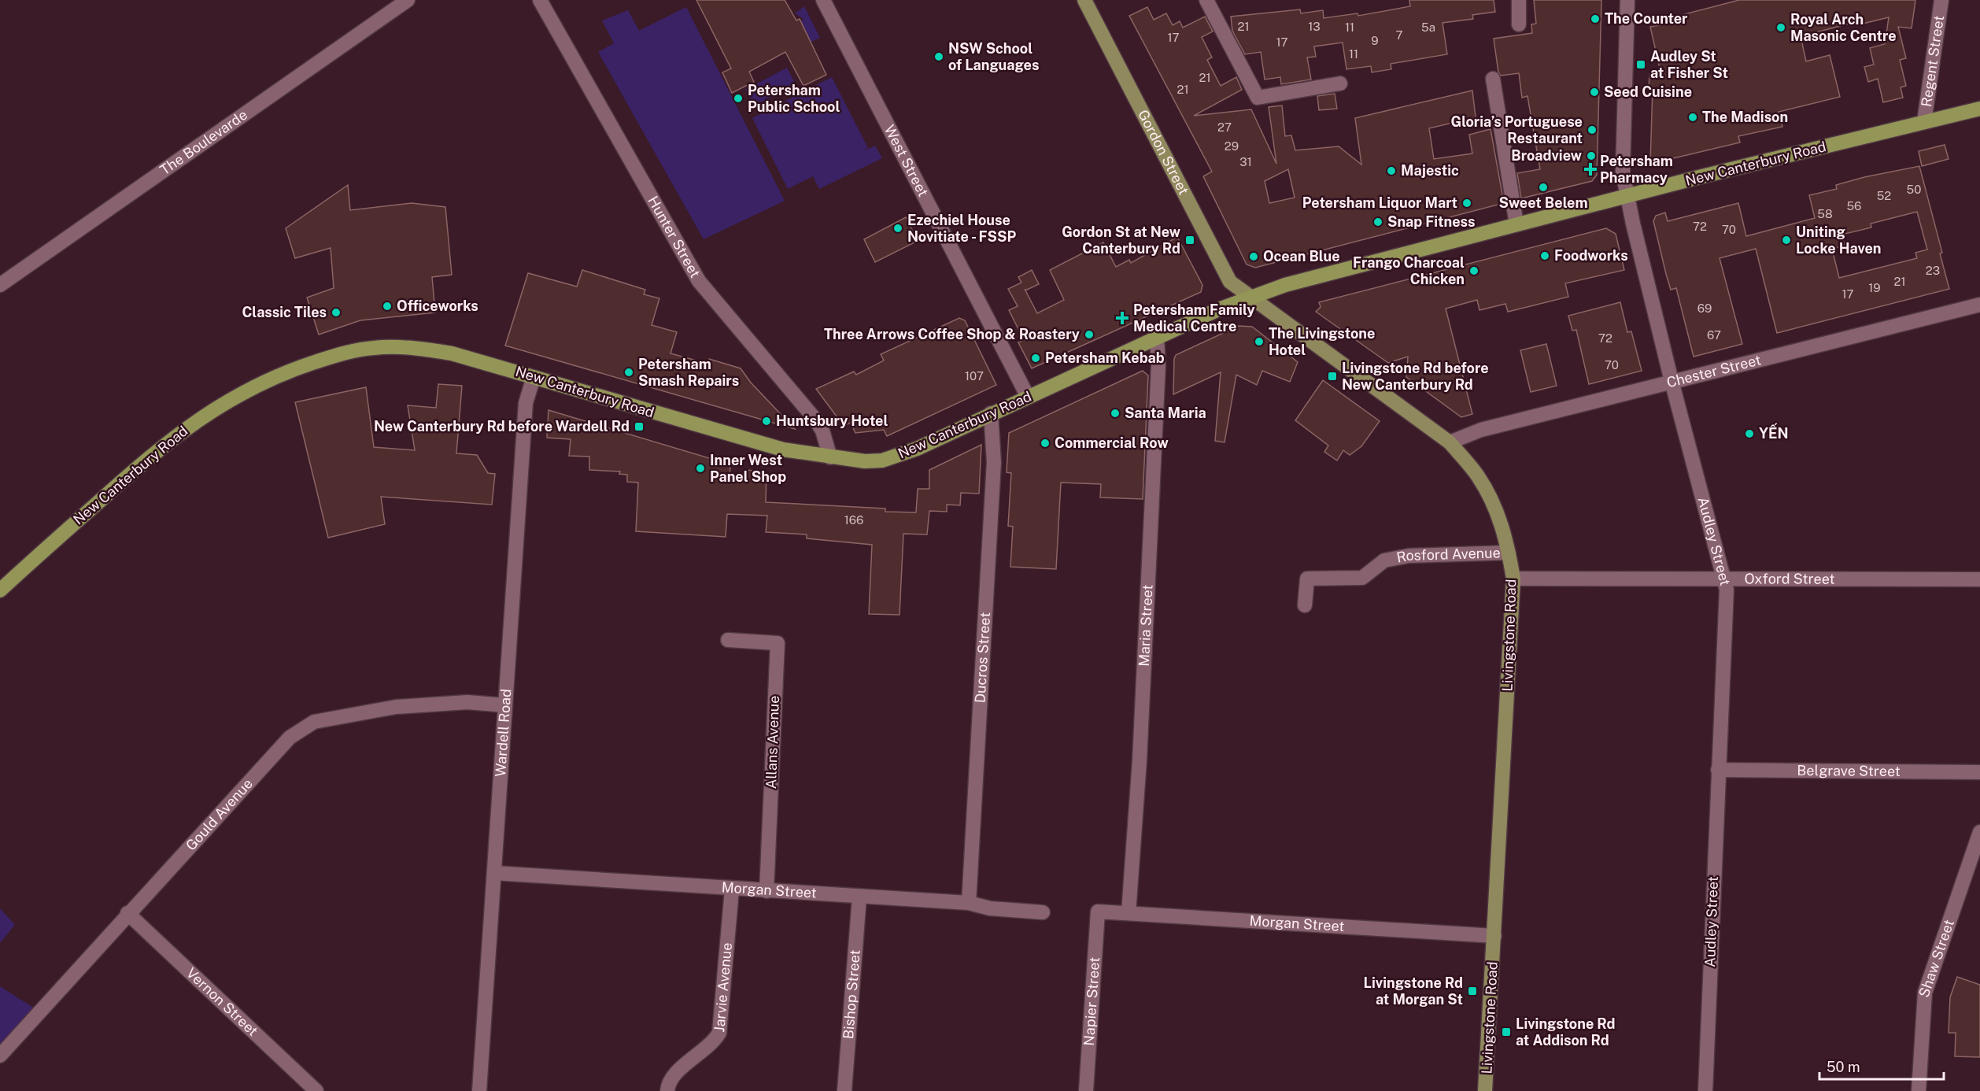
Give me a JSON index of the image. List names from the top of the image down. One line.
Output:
{"streets":{"highway":["New Canterbury Road"],"main road":["Gordon Street","Livingstone Road"],"street":["Regent Street","The Boulevarde","West Street","Hunter Street","Chester Street","Audley Street","Rosford Avenue","Oxford Street","Maria Street","Ducros Street","Wardell Road","Allans Avenue","Belgrave Street","Gould Avenue","Morgan Street","Shaw Street","Jarvie Avenue","Bishop Street","Napier Street","Vernon Street"]},"crossings":[["Regent Street","New Canterbury Road"],["Gordon Street","New Canterbury Road"],["Gordon Street","Livingstone Road"],["West Street","New Canterbury Road"],["New Canterbury Road","Hunter Street"],["New Canterbury Road","Audley Street"],["New Canterbury Road","Maria Street"],["New Canterbury Road","Livingstone Road"],["New Canterbury Road","Ducros Street"],["New Canterbury Road","Wardell Road"],["Chester Street","Audley Street"],["Chester Street","Livingstone Road"],["Audley Street","Oxford Street"],["Audley Street","Belgrave Street"],["Rosford Avenue","Livingstone Road"],["Oxford Street","Livingstone Road"],["Maria Street","Morgan Street"],["Livingstone Road","Morgan Street"],["Ducros Street","Morgan Street"],["Wardell Road","Gould Avenue"],["Wardell Road","Morgan Street"],["Allans Avenue","Morgan Street"],["Gould Avenue","Vernon Street"],["Morgan Street","Jarvie Avenue"],["Morgan Street","Bishop Street"],["Morgan Street","Napier Street"]],"places":{"other":["The Counter","Royal Arch Masonic Centre","NSW School of Languages","Seed Cuisine","Petersham Public School","The Madison","Gloria’s Portuguese Restaurant","Broadview","Majestic","Sweet Belem","Petersham Liquor Mart","Snap Fitness","Ezechiel House Novitiate - FSSP","Uniting Locke Haven","Foodworks","Ocean Blue","Frango Charcoal Chicken","Officeworks","Classic Tiles","Three Arrows Coffee Shop & Roastery","The Livingstone Hotel","Petersham Kebab","Petersham Smash Repairs","Santa Maria","Huntsbury Hotel","YẾN","Commercial Row","Inner West Panel Shop"],"transit":["Audley St at Fisher St","Gordon St at New Canterbury Rd","Livingstone Rd before New Canterbury Rd","New Canterbury Rd before Wardell Rd","Livingstone Rd at Morgan St","Livingstone Rd at Addison Rd"],"health":["Petersham Pharmacy","Petersham Family Medical Centre"]},"house_numbers":["21","13","11","5a","7","17","9","17","11","21","21","27","29","31","50","52","56","58","72","70","23","21","19","17","69","67","72","70","107","166"],"scale_bar":"50 m"}
